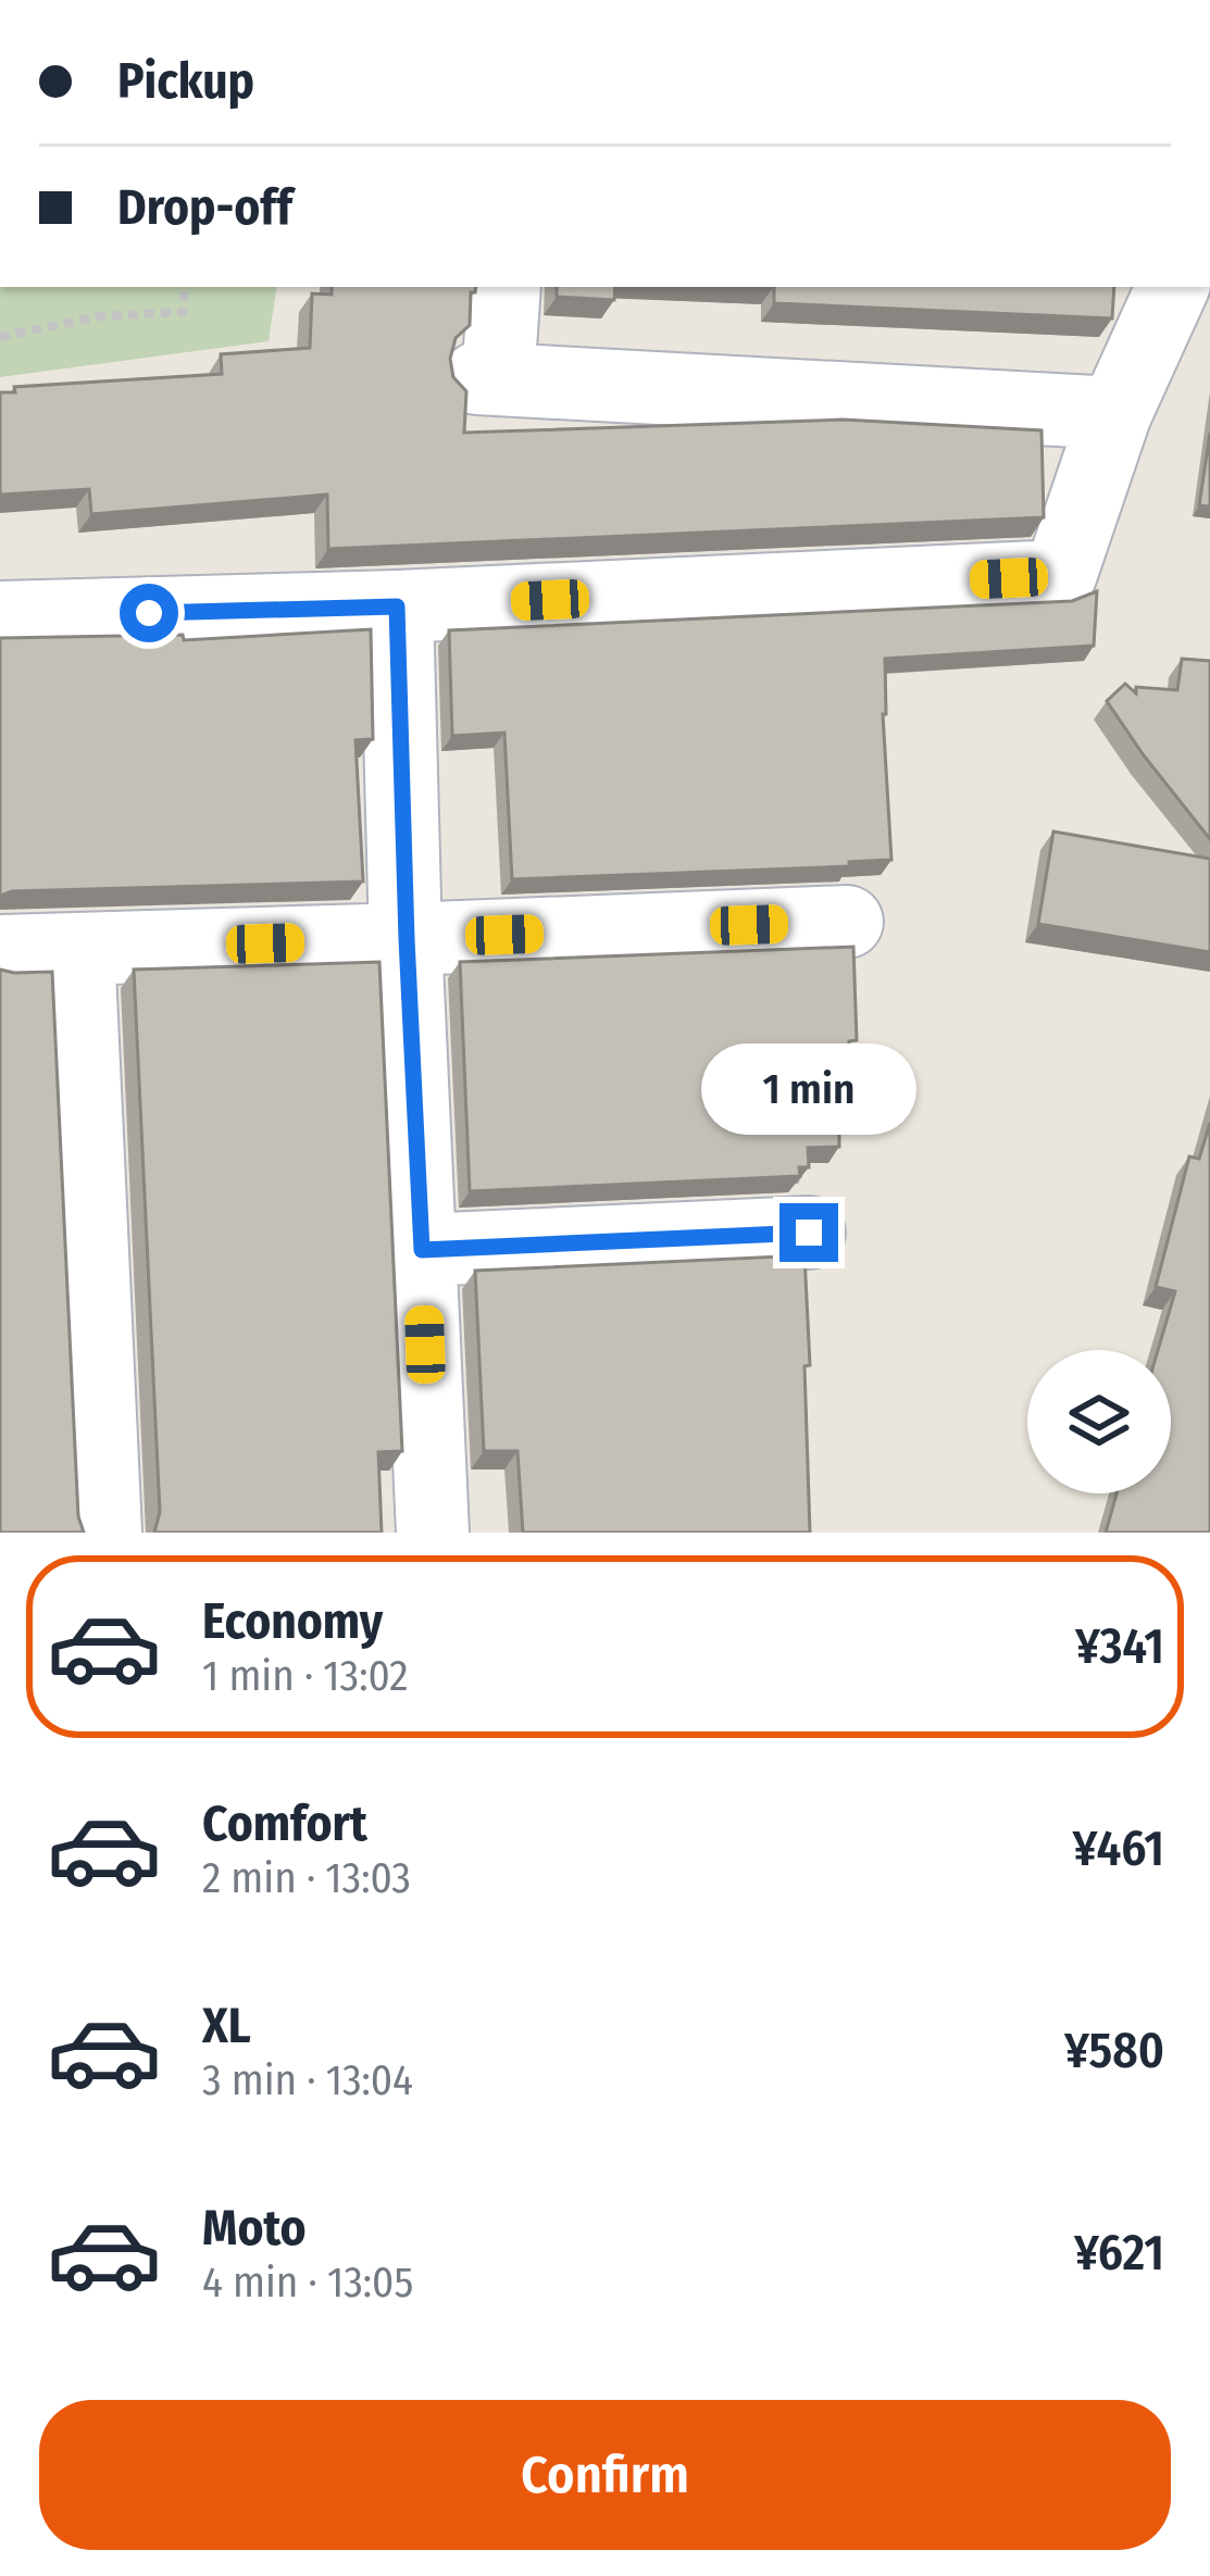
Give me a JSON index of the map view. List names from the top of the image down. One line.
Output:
{"page":{"banner":["Pickup","Drop-off"],"bubble":"1 min","list":[{"name":"Economy","note":"1 min · 13:02","value":"¥341"},{"name":"Comfort","note":"2 min · 13:03","value":"¥461"},{"name":"XL","note":"3 min · 13:04","value":"¥580"},{"name":"Moto","note":"4 min · 13:05","value":"¥621"}],"buttons":"Confirm"}}
